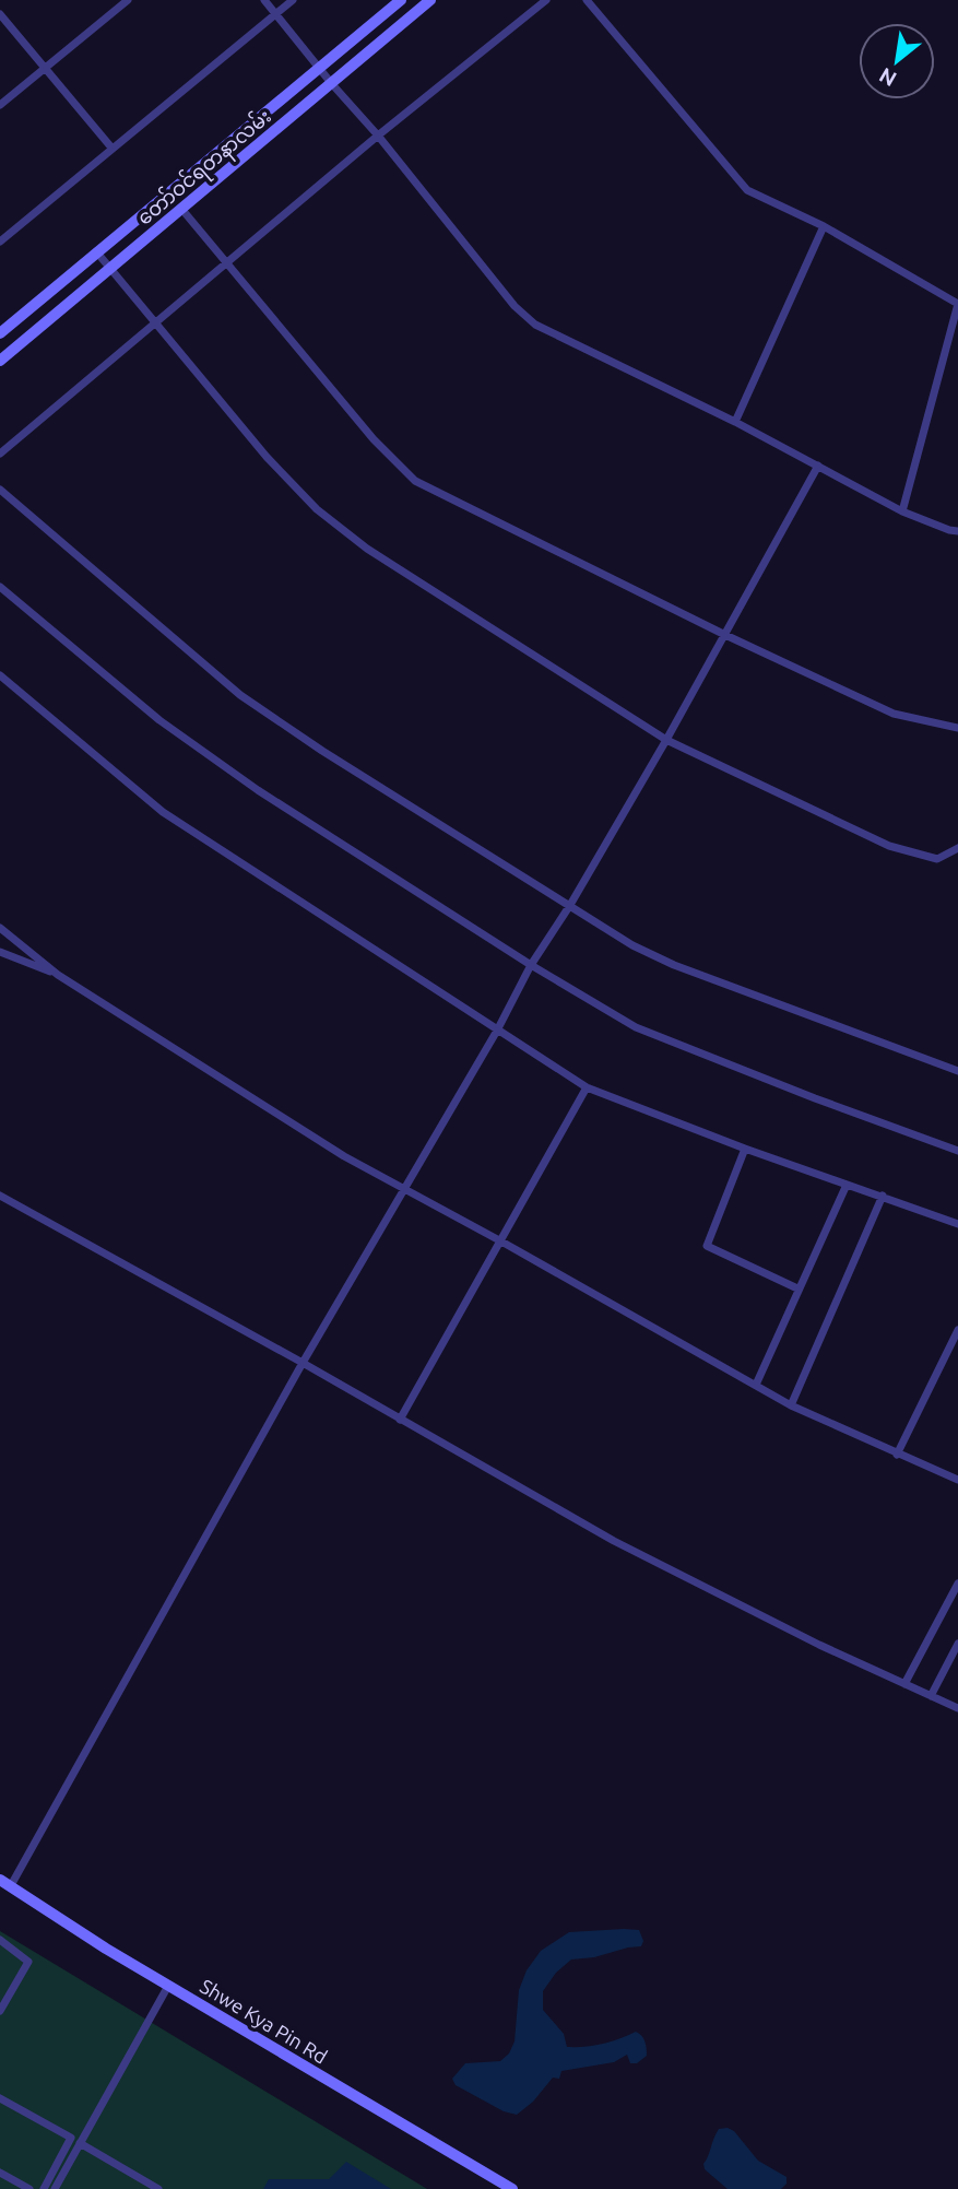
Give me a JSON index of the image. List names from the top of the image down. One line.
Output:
{"streets":{"main road":["တော်ဝင်ရတနာလမ်း","Shwe Kya Pin Rd"]},"north":"bottom left"}
